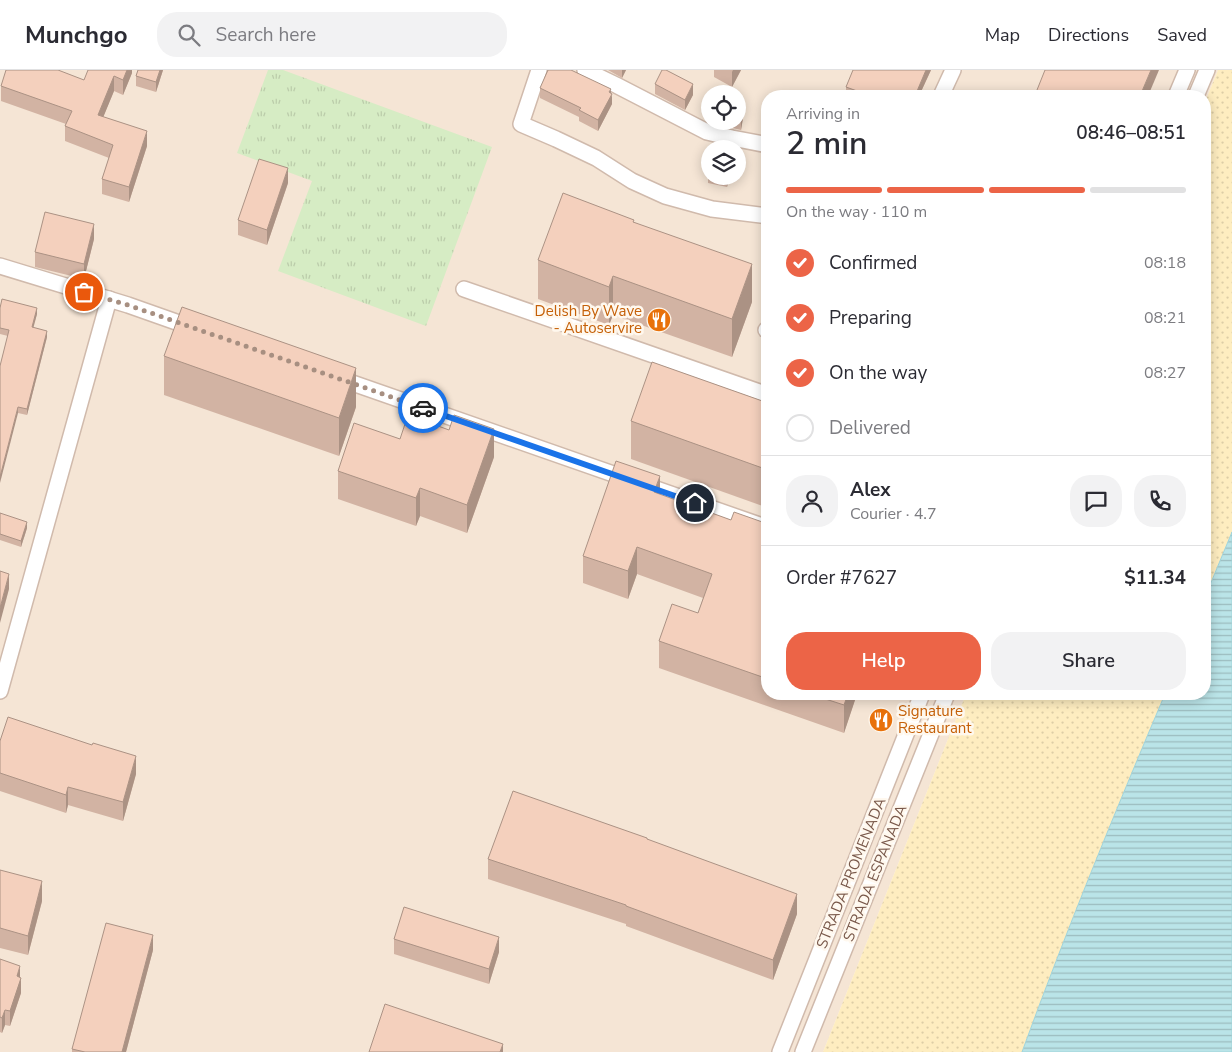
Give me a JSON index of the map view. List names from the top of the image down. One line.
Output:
{"streets":{"street":["STRADA PROMENADA","STRADA ESPANADA"]},"places":{"restaurant":["Delish By Wave - Autoservire","Signature Restaurant"]},"page":{"header":"Munchgo","search":"Search here","nav":["Map","Directions","Saved"],"heading":["2 min","Arriving in","08:46–08:51"],"panel":["Alex","Courier · 4.7","Order #7627","$11.34"],"bar":"On the way · 110 m","list":[["Confirmed","08:18"],["Preparing","08:21"],["On the way","08:27"],"Delivered"],"buttons":["Help","Share"]}}
